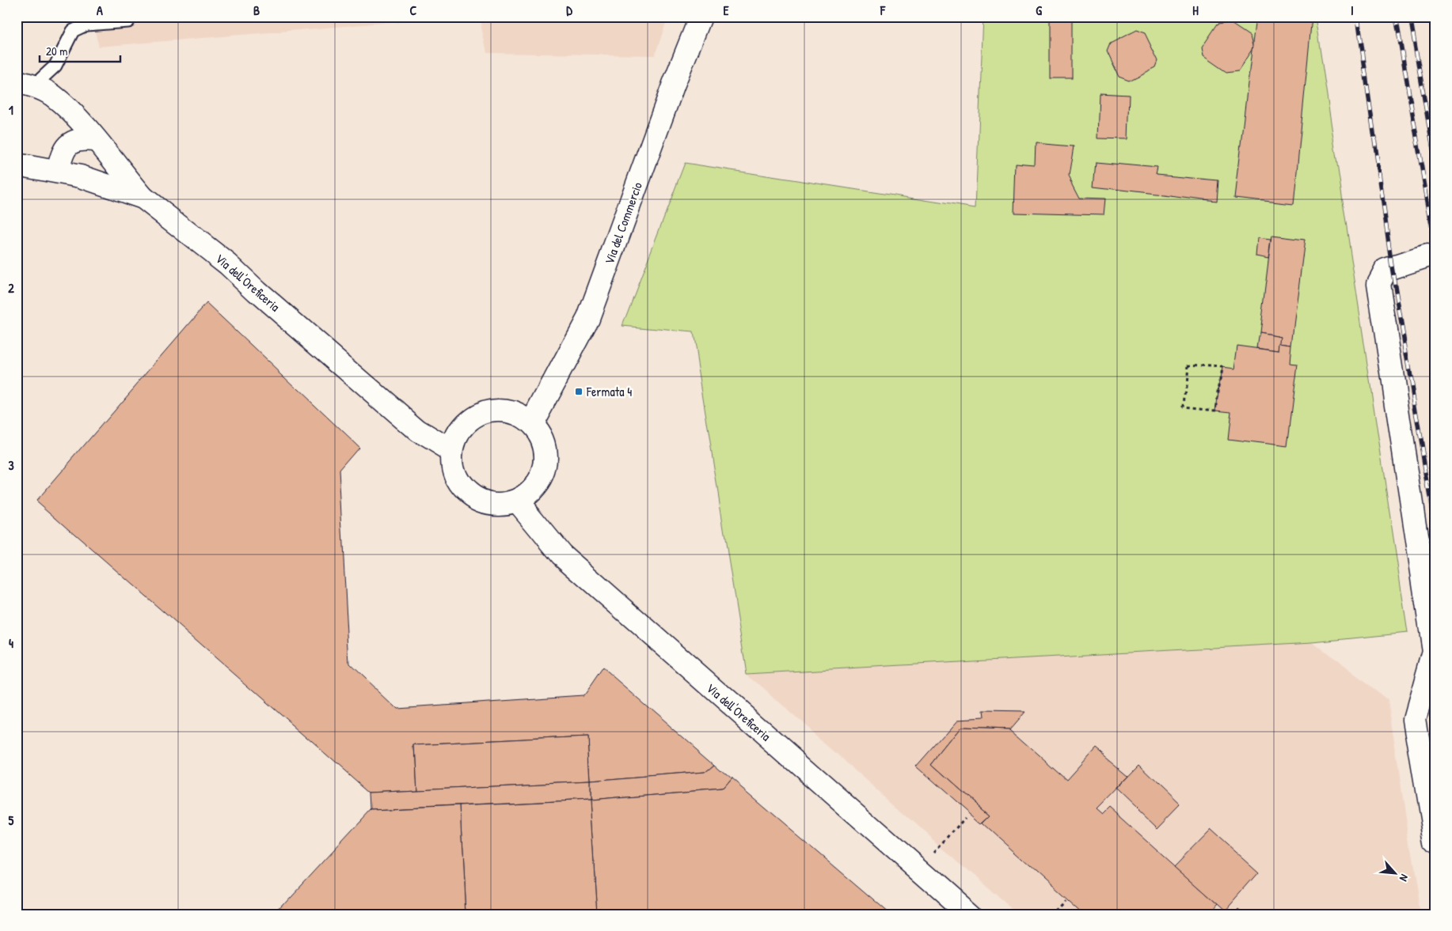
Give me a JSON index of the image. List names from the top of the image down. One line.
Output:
{"streets":{"street":["Via del Commercio","Via dell'Oreficeria"]},"crossings":[["Via del Commercio","Via dell'Oreficeria"]],"places":{"transit":["Fermata 4"]},"scale_bar":"20 m","north":"bottom right","grid":{"columns":["A","B","C","D","E","F","G","H","I"],"rows":["1","2","3","4","5"]}}
